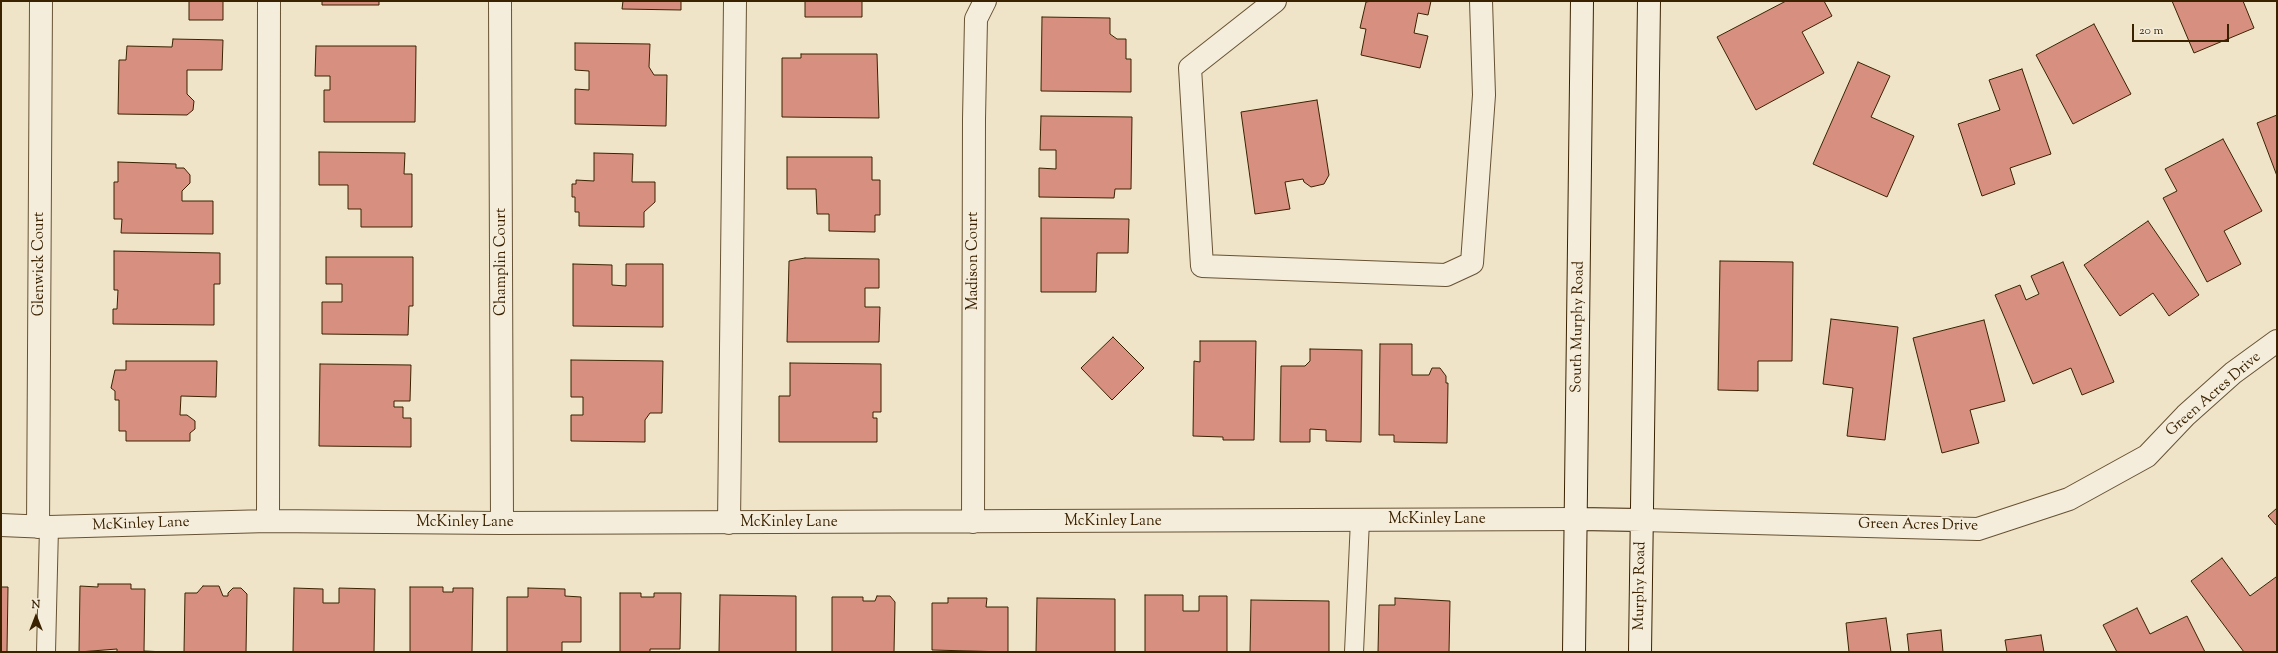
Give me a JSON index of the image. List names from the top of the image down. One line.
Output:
{"streets":{"street":["Madison Court","Champlin Court","Glenwick Court","South Murphy Road","Green Acres Drive","McKinley Lane","Murphy Road"]},"crossings":[["Madison Court","McKinley Lane"],["Champlin Court","McKinley Lane"],["Glenwick Court","McKinley Lane"],["South Murphy Road","Green Acres Drive"],["South Murphy Road","McKinley Lane"],["Green Acres Drive","McKinley Lane"],["Green Acres Drive","Murphy Road"]],"scale_bar":"20 m","north":"top"}
